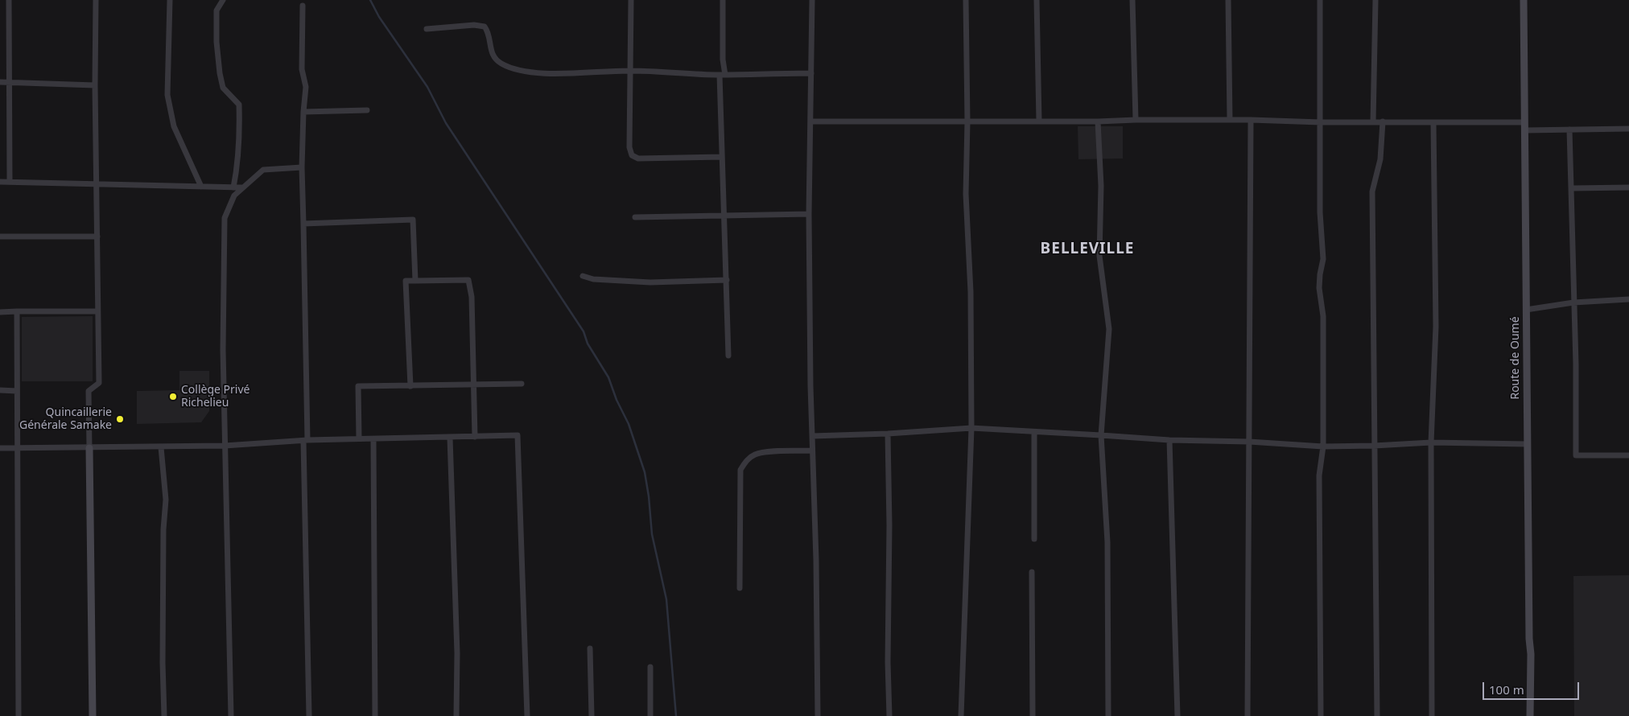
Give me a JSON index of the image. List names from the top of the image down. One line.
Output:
{"streets":{"street":["Route de Oumé"]},"districts":["BELLEVILLE"],"places":["Collège Privé Richelieu","Quincaillerie Générale Samake"],"scale_bar":"100 m"}
